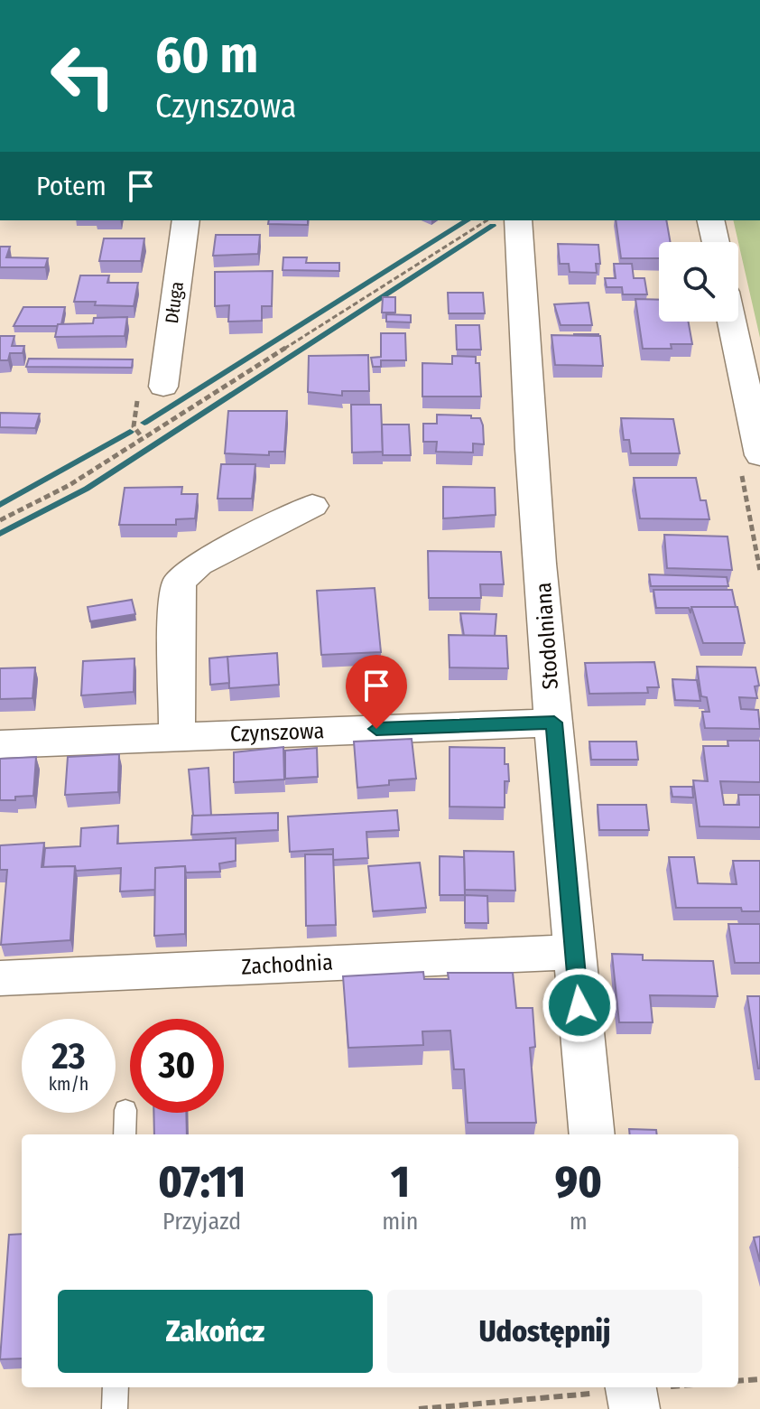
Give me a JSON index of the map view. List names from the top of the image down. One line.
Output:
{"streets":{"street":["Długa","Stodolniana","Czynszowa","Zachodnia"]},"crossings":[["Stodolniana","Czynszowa"],["Stodolniana","Zachodnia"]],"page":{"turn":["60 m","Czynszowa"],"then":"Potem","speed":"23 km/h","limit":"30","eta":["07:11","Przyjazd","1","min","90","m"],"buttons":["Zakończ","Udostępnij"]}}
